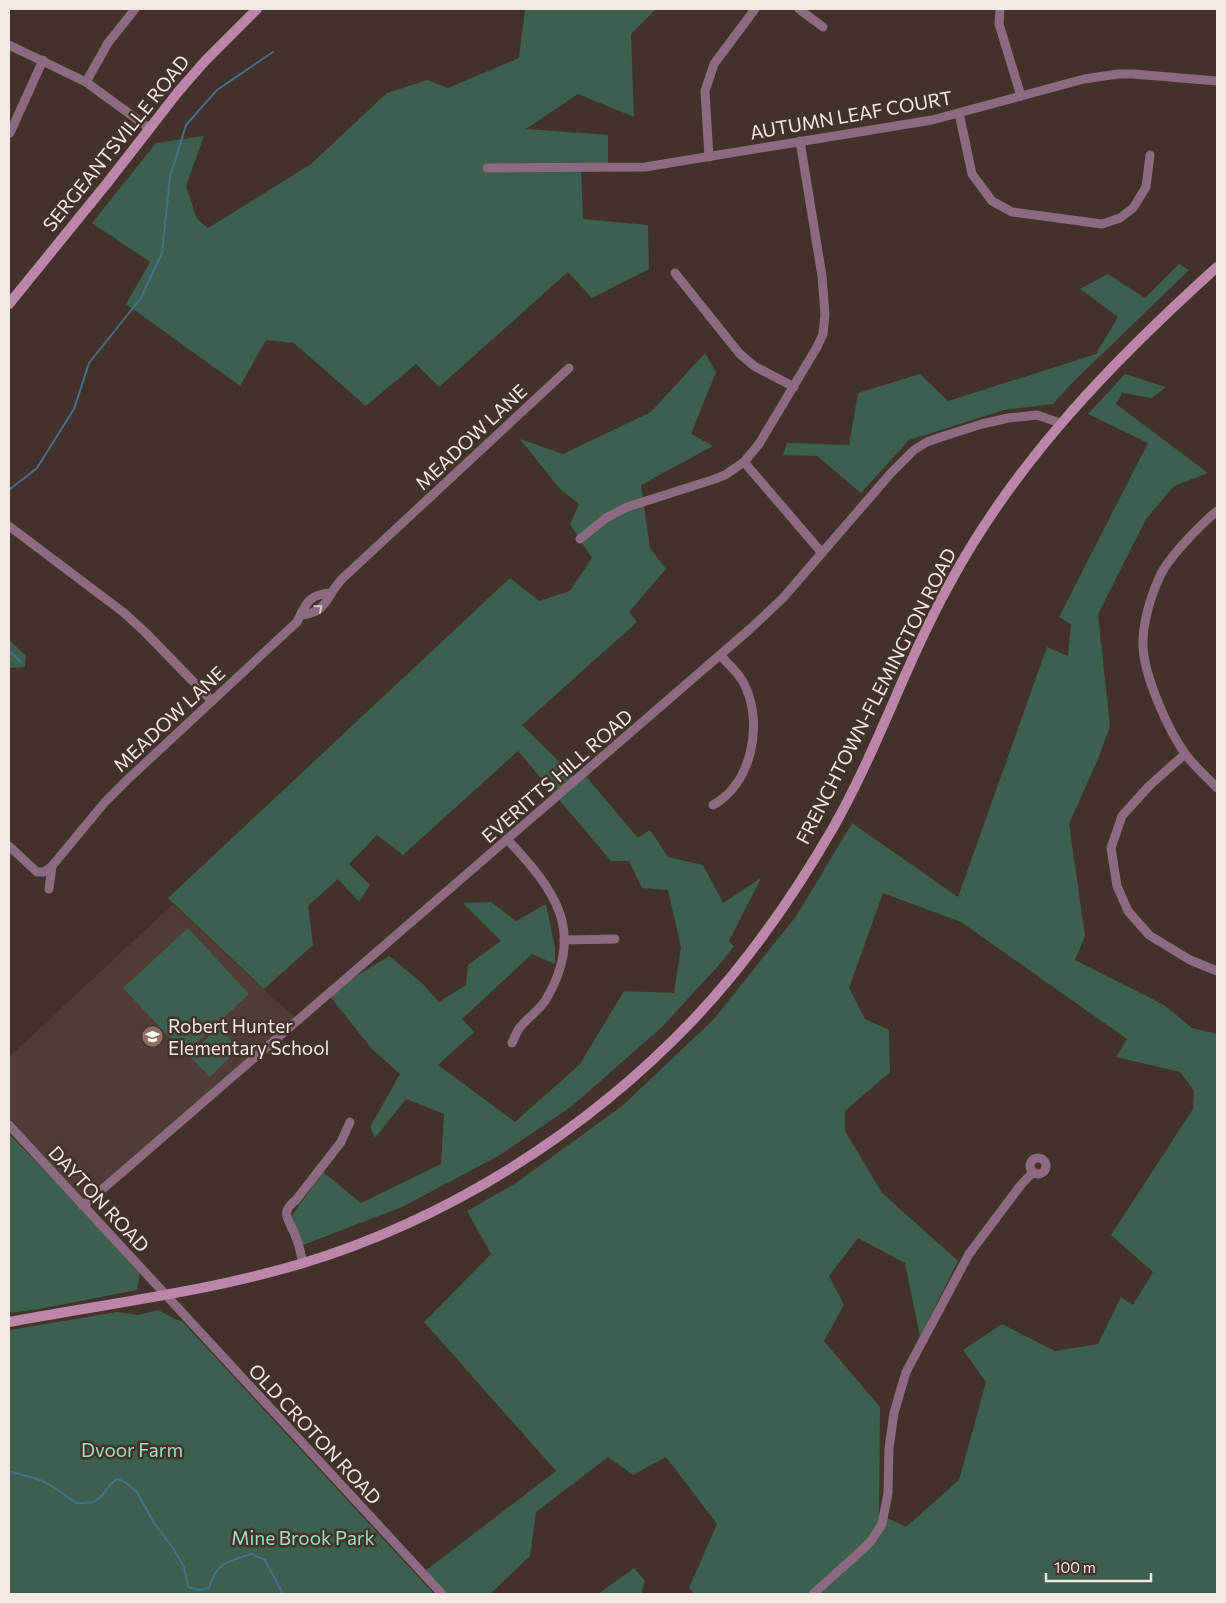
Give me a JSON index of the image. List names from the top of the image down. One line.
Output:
{"streets":{"main road":["SERGEANTSVILLE ROAD","FRENCHTOWN-FLEMINGTON ROAD"],"street":["AUTUMN LEAF COURT","MEADOW LANE","EVERITTS HILL ROAD","DAYTON ROAD","OLD CROTON ROAD"]},"crossings":[["FRENCHTOWN-FLEMINGTON ROAD","EVERITTS HILL ROAD"],["FRENCHTOWN-FLEMINGTON ROAD","DAYTON ROAD"],["FRENCHTOWN-FLEMINGTON ROAD","OLD CROTON ROAD"],["EVERITTS HILL ROAD","DAYTON ROAD"],["DAYTON ROAD","OLD CROTON ROAD"]],"parks":["Dvoor Farm","Mine Brook Park"],"places":{"school or university":["Robert Hunter Elementary School"]},"scale_bar":"100 m"}
